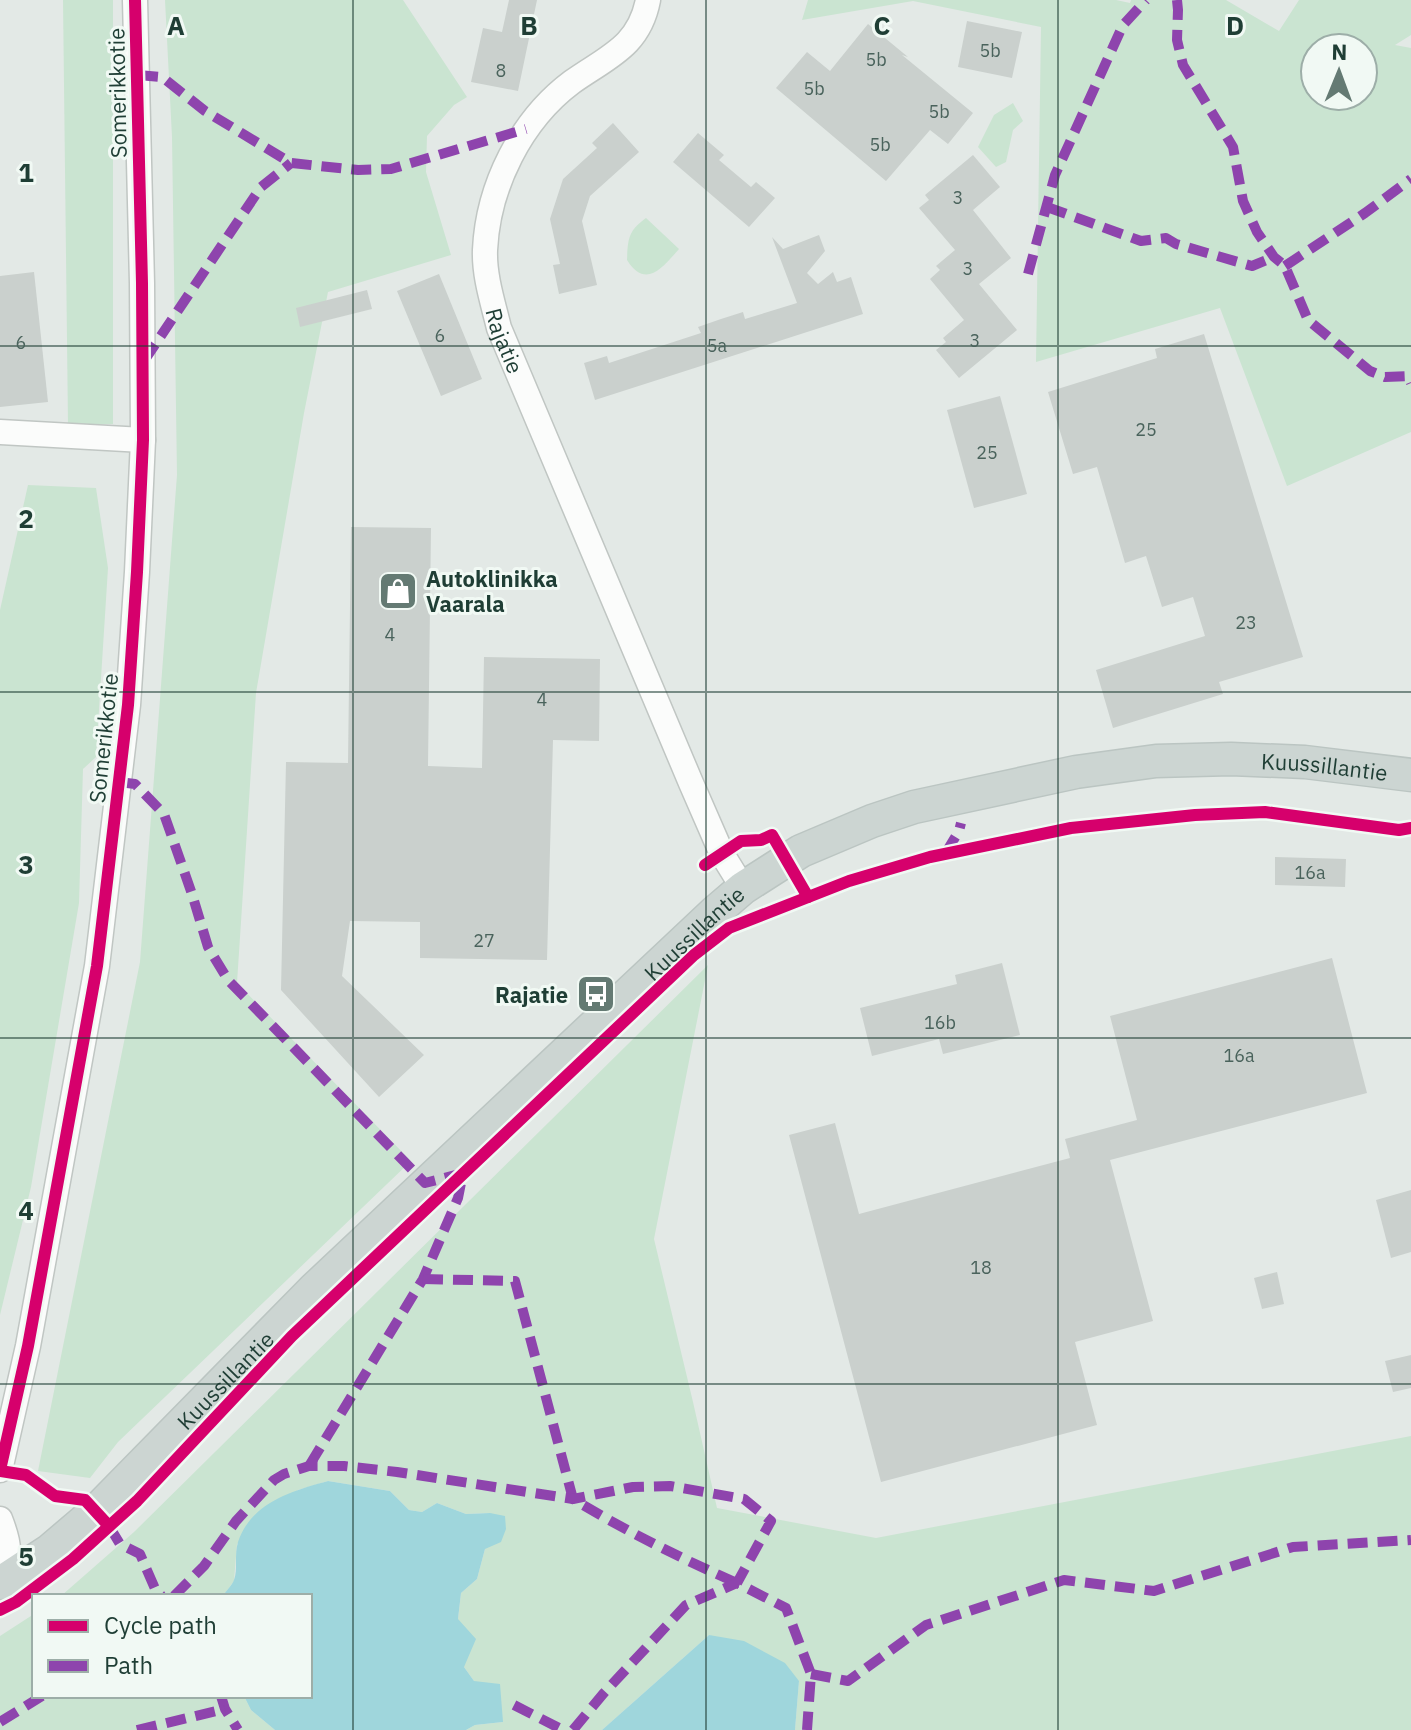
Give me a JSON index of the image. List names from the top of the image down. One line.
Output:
{"streets":{"main road":["Kuussillantie"],"street":["Somerikkotie","Rajatie"]},"crossings":[["Rajatie","Kuussillantie"]],"places":{"shop":["Autoklinikka Vaarala"],"bus stop":["Rajatie"]},"house_numbers":["5b","5b","8","5b","5b","5b","3","3","6","3","6","5a","25","25","23","4","4","16a","27","16b","16a","18"],"legend":["Cycle path","Path"],"north":"top","grid":{"columns":["A","B","C","D"],"rows":["1","2","3","4","5"]}}
